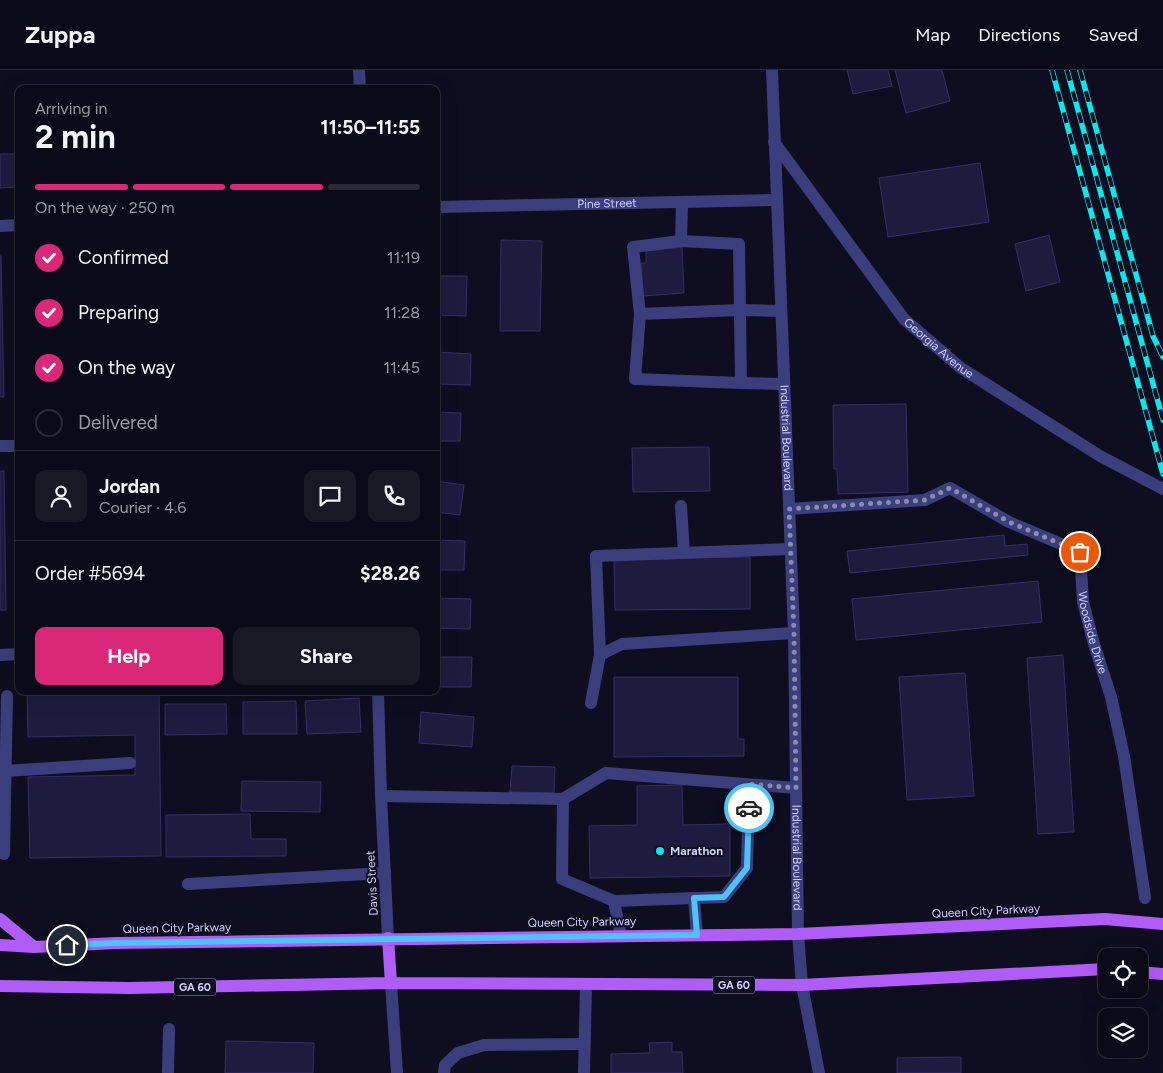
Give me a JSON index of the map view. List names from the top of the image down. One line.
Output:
{"streets":{"main road":["Davis Street","Queen City Parkway","GA 60"],"street":["Pine Street","Georgia Avenue","Industrial Boulevard","Woodside Drive"]},"crossings":[["Pine Street","Industrial Boulevard"],["Georgia Avenue","Industrial Boulevard"],["Industrial Boulevard","Woodside Drive"],["Industrial Boulevard","Queen City Parkway"],["Industrial Boulevard","GA 60"],["Davis Street","Queen City Parkway"],["Davis Street","GA 60"]],"places":["Marathon"],"page":{"header":"Zuppa","nav":["Map","Directions","Saved"],"heading":["2 min","Arriving in","11:50–11:55"],"panel":["Jordan","Courier · 4.6","Order #5694","$28.26"],"bar":"On the way · 250 m","list":[["Confirmed","11:19"],["Preparing","11:28"],["On the way","11:45"],"Delivered"],"buttons":["Help","Share"]}}
